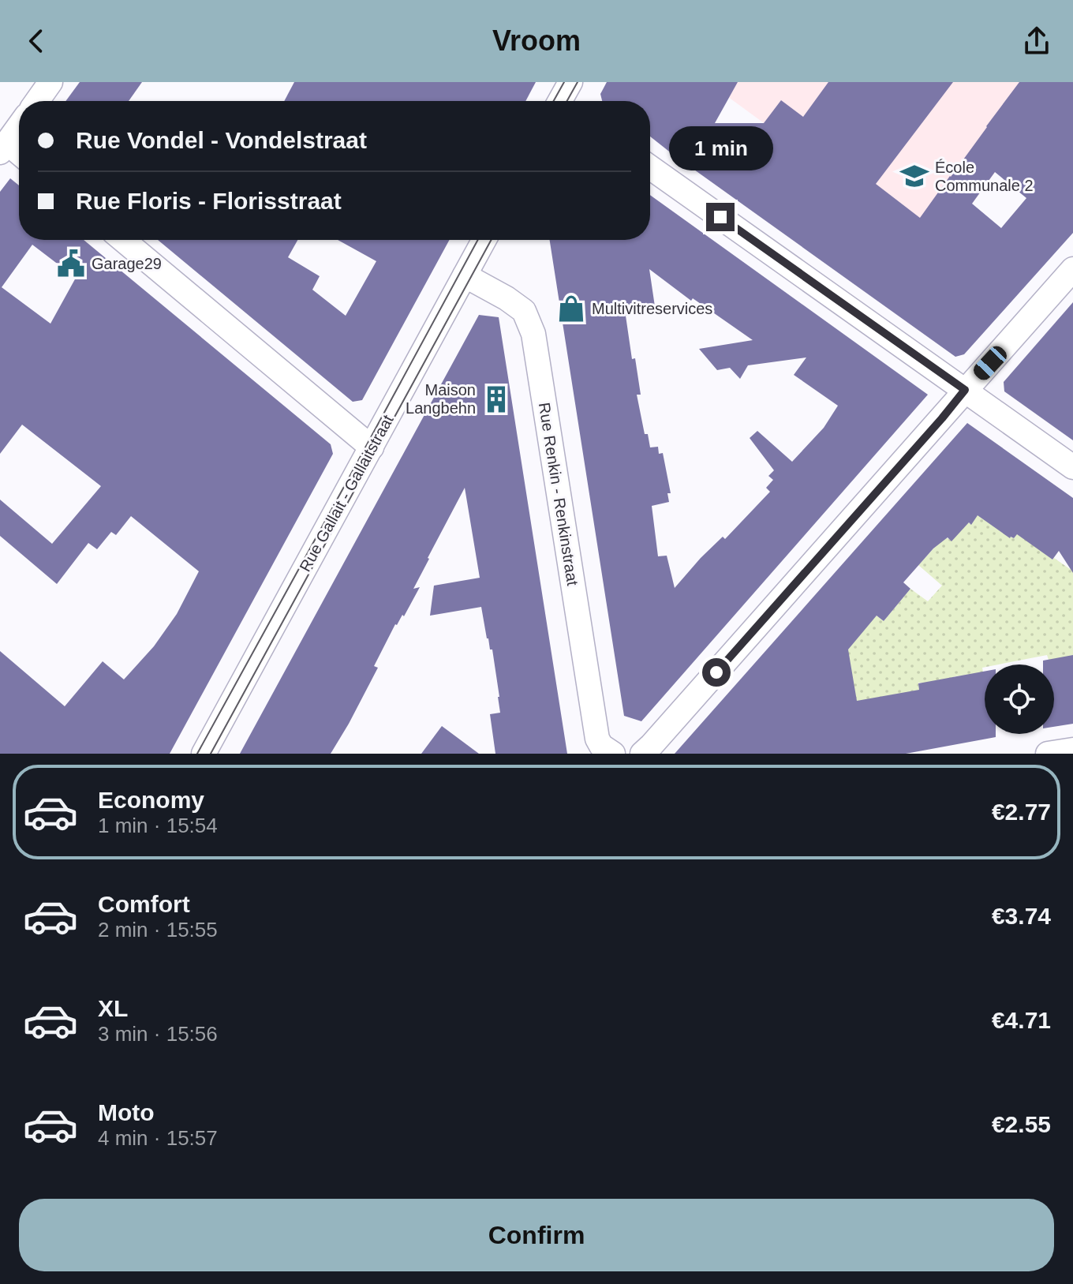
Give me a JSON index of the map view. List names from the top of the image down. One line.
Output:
{"streets":{"street":["Rue Gallait - Gallaitstraat","Rue Renkin - Renkinstraat"]},"crossings":[["Rue Gallait - Gallaitstraat","Rue Renkin - Renkinstraat"]],"places":{"school or university":["École Communale 2"],"public building":["Garage29"],"shop":["Multivitreservices"],"building":["Maison Langbehn"]},"page":{"header":"Vroom","banner":["Rue Vondel - Vondelstraat","Rue Floris - Florisstraat"],"bubble":"1 min","list":[{"name":"Economy","note":"1 min · 15:54","value":"€2.77"},{"name":"Comfort","note":"2 min · 15:55","value":"€3.74"},{"name":"XL","note":"3 min · 15:56","value":"€4.71"},{"name":"Moto","note":"4 min · 15:57","value":"€2.55"}],"buttons":"Confirm"}}
